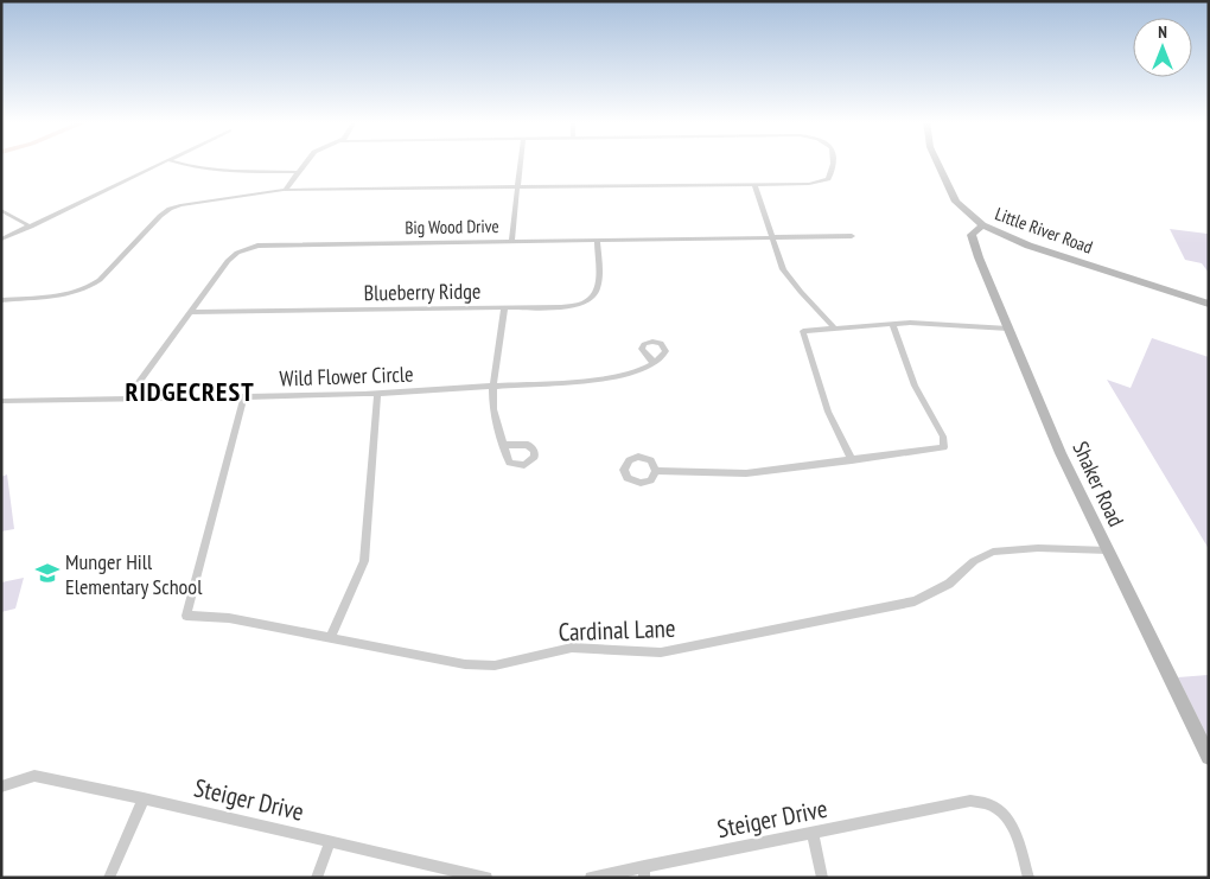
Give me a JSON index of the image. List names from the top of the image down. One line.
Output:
{"streets":{"street":["Big Wood Drive","Little River Road","Blueberry Ridge","Wild Flower Circle","Shaker Road","Cardinal Lane","Steiger Drive"]},"crossings":[["Big Wood Drive","Blueberry Ridge"],["Big Wood Drive","Wild Flower Circle"],["Little River Road","Shaker Road"],["Wild Flower Circle","Cardinal Lane"],["Shaker Road","Cardinal Lane"]],"districts":["RIDGECREST"],"places":{"school or university":["Munger Hill Elementary School"]},"north":"top"}
